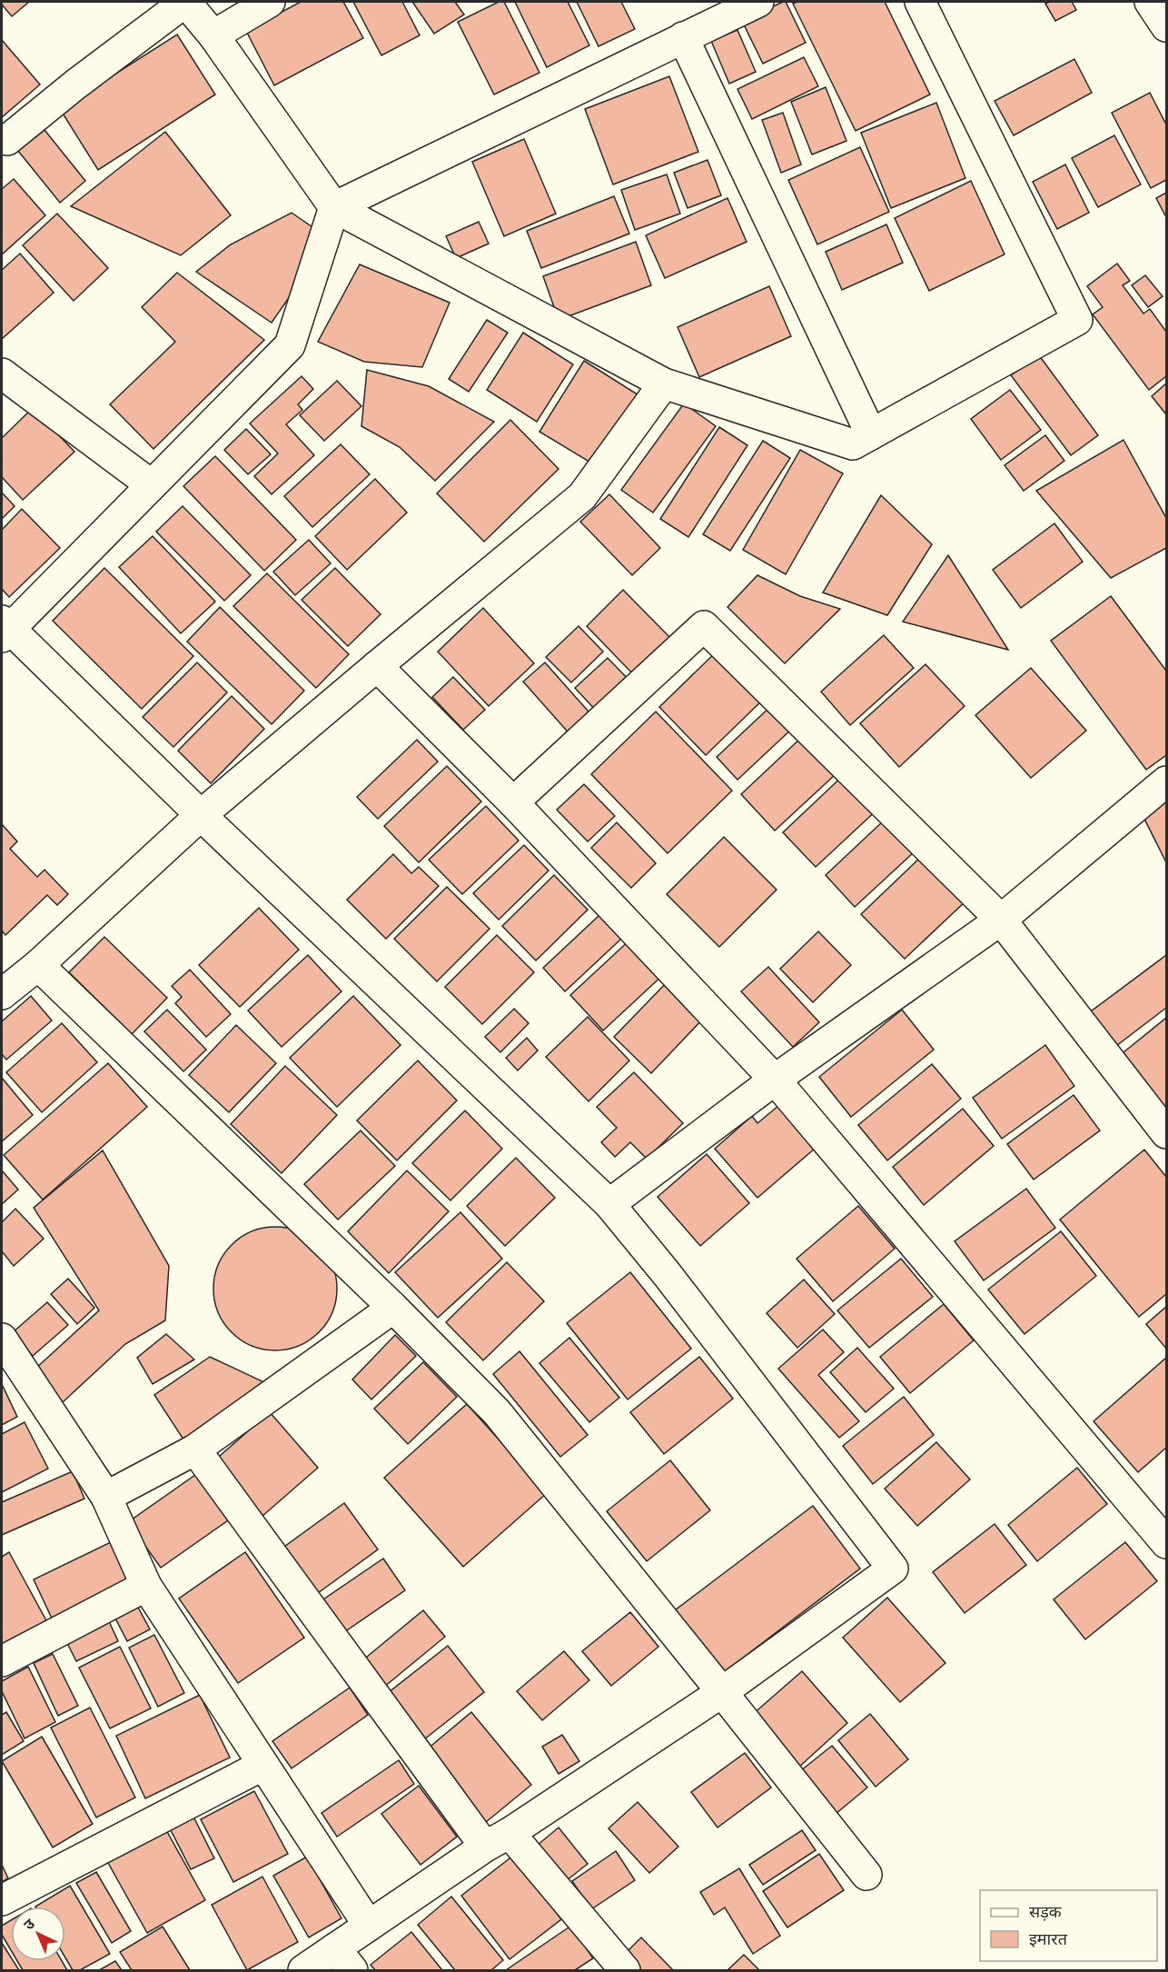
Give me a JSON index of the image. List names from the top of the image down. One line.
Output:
{"legend":["सड़क","इमारत"],"north":"top left"}
